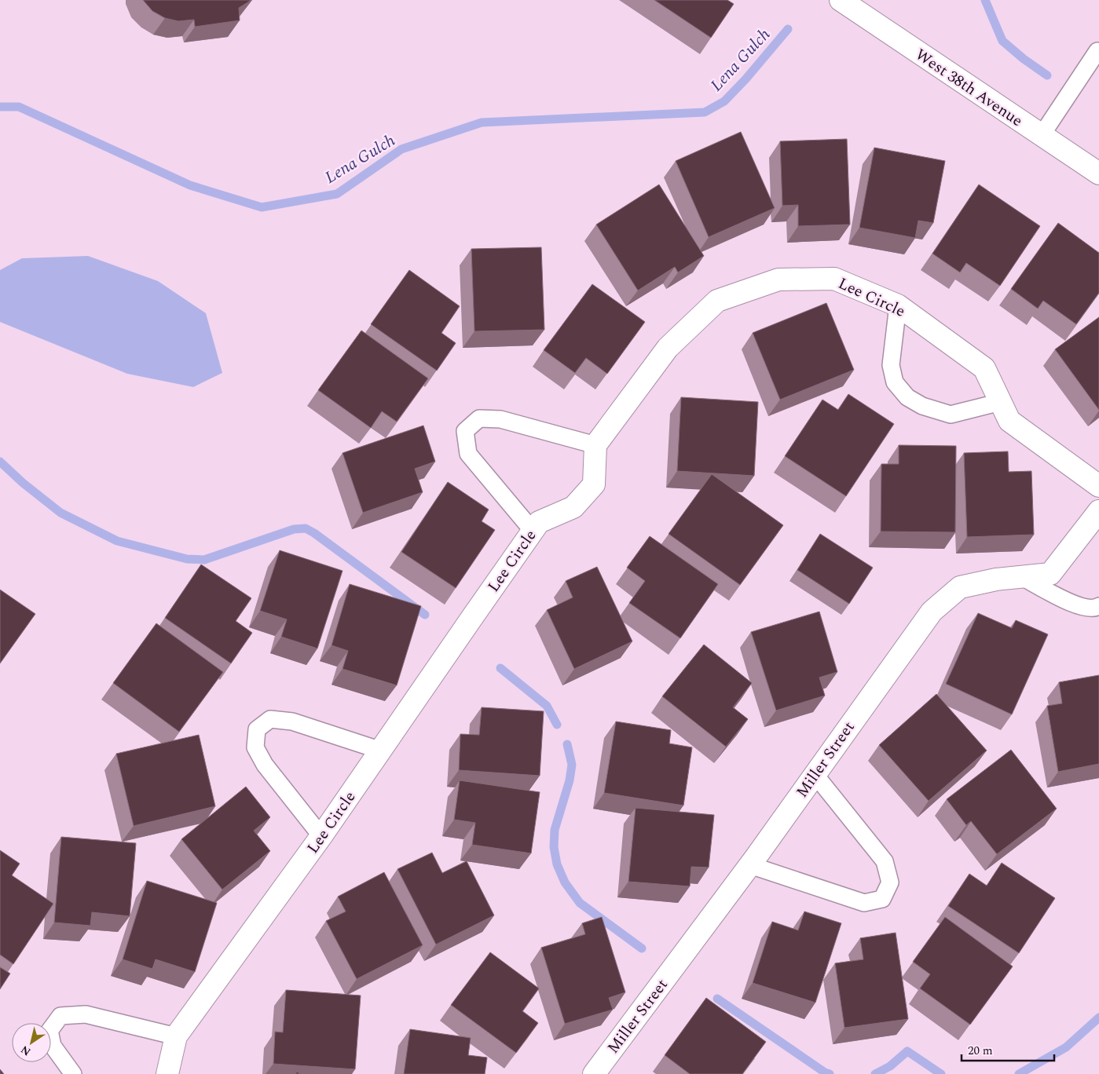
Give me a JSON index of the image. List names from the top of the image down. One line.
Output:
{"streets":{"street":["West 38th Avenue","Lee Circle","Miller Street"]},"water":["Lena Gulch"],"scale_bar":"20 m","north":"bottom left"}
